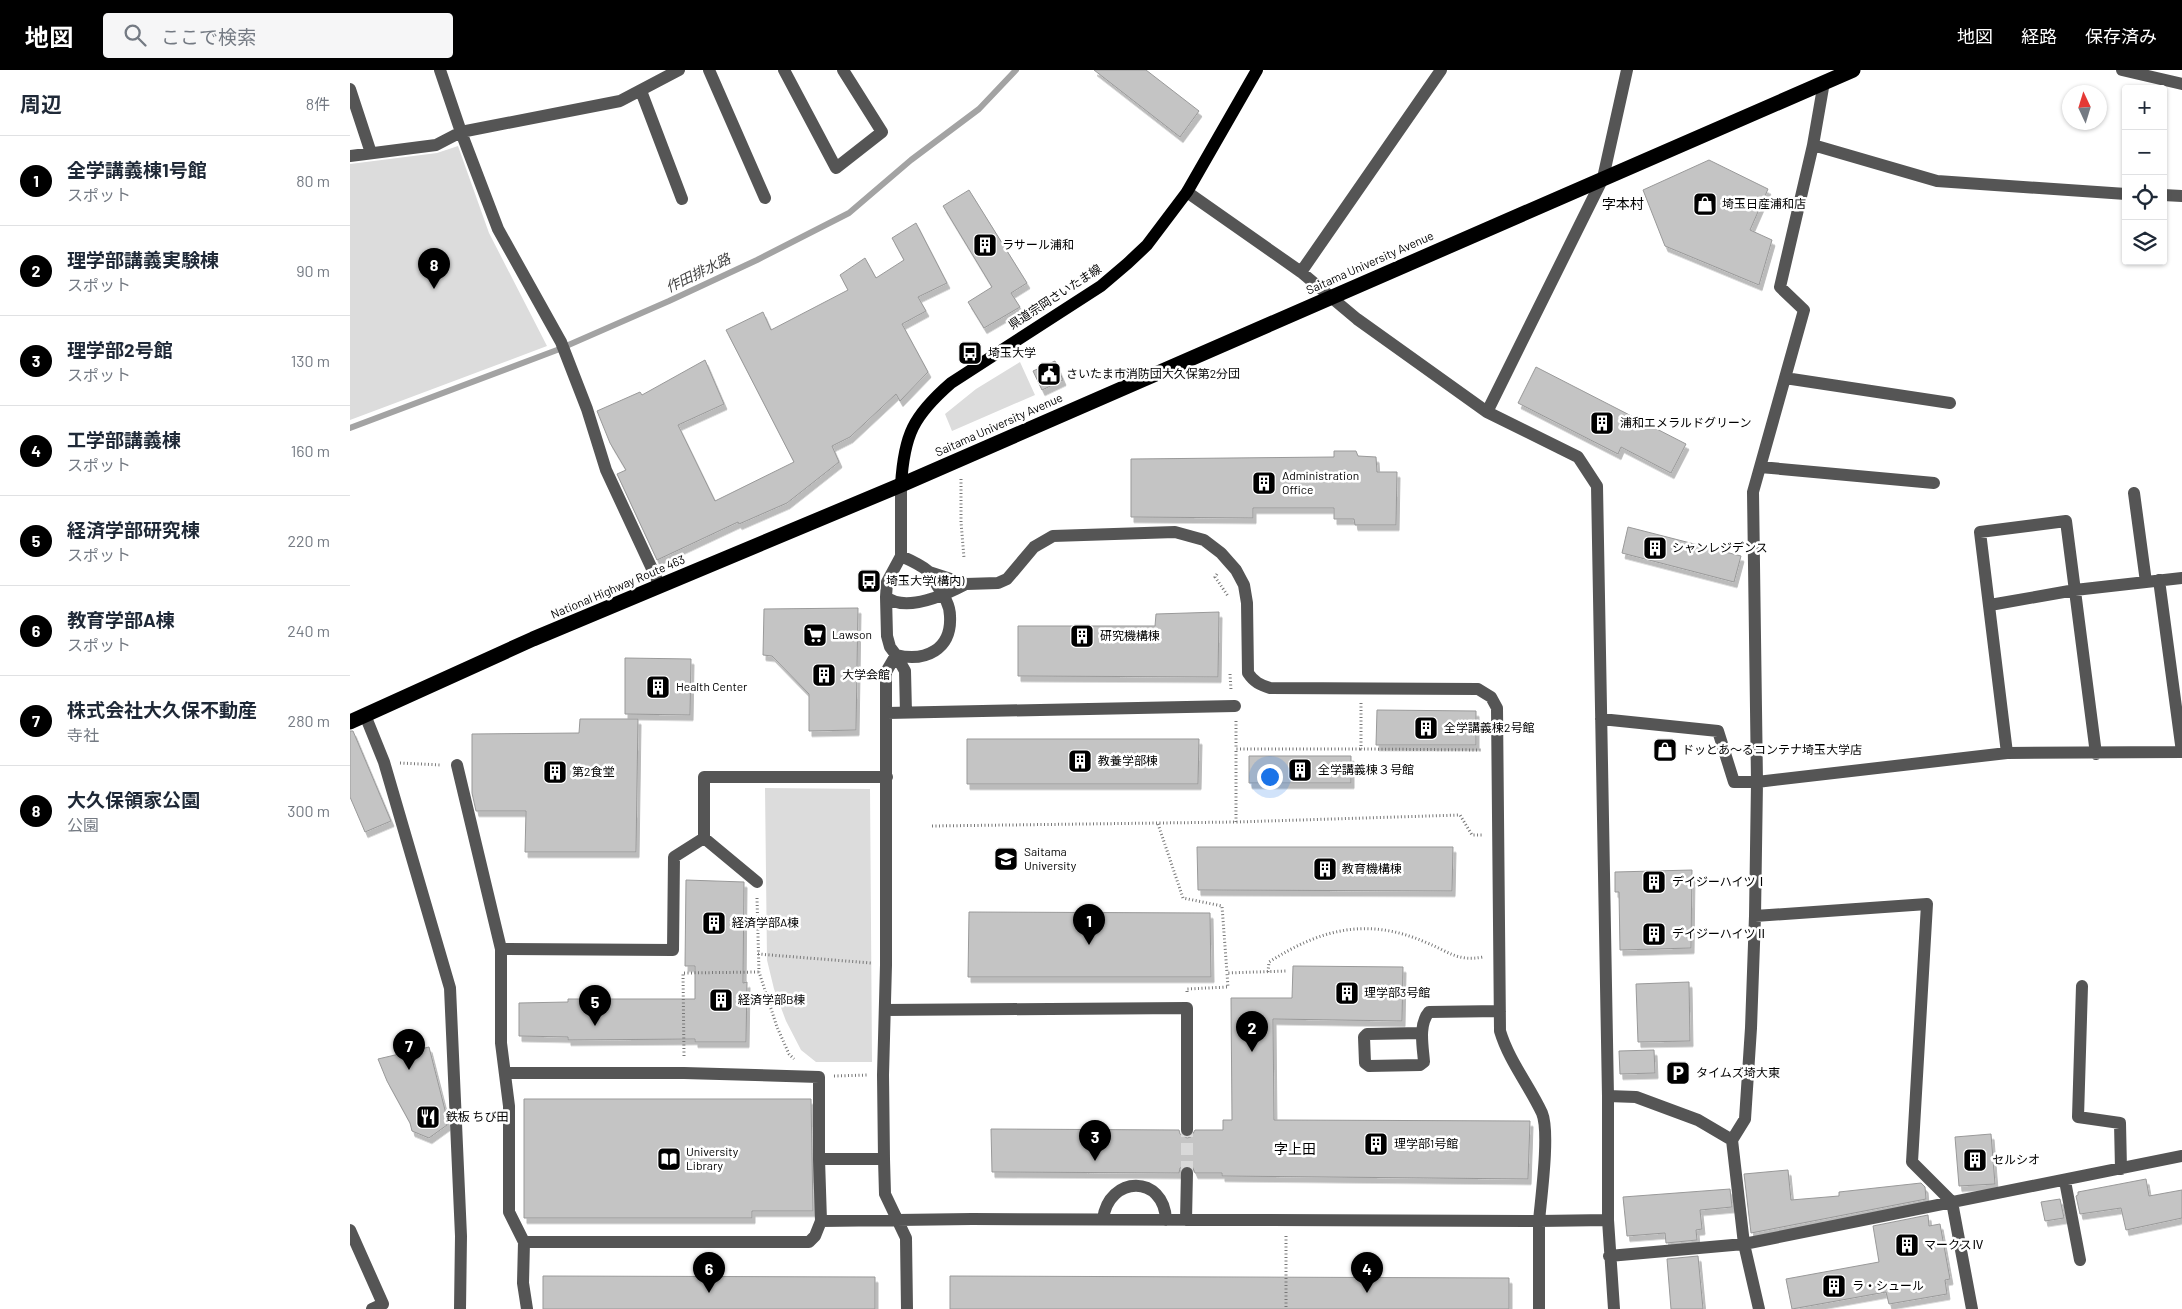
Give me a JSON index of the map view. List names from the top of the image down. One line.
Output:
{"streets":{"highway":["Saitama University Avenue","National Highway Route 463"],"main road":["県道宗岡さいたま線"]},"crossings":[["Saitama University Avenue","県道宗岡さいたま線"],["Saitama University Avenue","National Highway Route 463"],["県道宗岡さいたま線","National Highway Route 463"]],"districts":["字本村","字上田"],"water":["作田排水路"],"places":{"shop":["埼玉日産浦和店","ドッとあ～るコンテナ埼玉大学店"],"building":["ラサール浦和","浦和エメラルドグリーン","Administration Office","シャンレジデンス","研究機構棟","大学会館","Health Center","全学講義棟2号館","教養学部棟","全学講義棟３号館","第2食堂","教育機構棟","デイジーハイツⅠ","経済学部A棟","デイジーハイツⅡ","理学部3号館","経済学部B棟","理学部1号館","セルシオ","マークスⅣ","ラ・シュール"],"bus stop":["埼玉大学","埼玉大学(構内)"],"public building":["さいたま市消防団大久保第2分団"],"supermarket":["Lawson"],"school or university":["Saitama University"],"parking":["タイムズ埼大東"],"restaurant":["鉄板 ちび田"],"library":["University Library"]},"north":"top","page":{"header":"地図","search":"ここで検索","nav":["地図","経路","保存済み"],"heading":["周辺","8件"],"map_buttons":["+","−"],"list":[{"mark":"1","name":"全学講義棟1号館","note":"スポット","value":"80 m"},{"mark":"2","name":"理学部講義実験棟","note":"スポット","value":"90 m"},{"mark":"3","name":"理学部2号館","note":"スポット","value":"130 m"},{"mark":"4","name":"工学部講義棟","note":"スポット","value":"160 m"},{"mark":"5","name":"経済学部研究棟","note":"スポット","value":"220 m"},{"mark":"6","name":"教育学部A棟","note":"スポット","value":"240 m"},{"mark":"7","name":"株式会社大久保不動産","note":"寺社","value":"280 m"},{"mark":"8","name":"大久保領家公園","note":"公園","value":"300 m"}],"pins":["8","1","5","2","7","3","4","6"]}}
